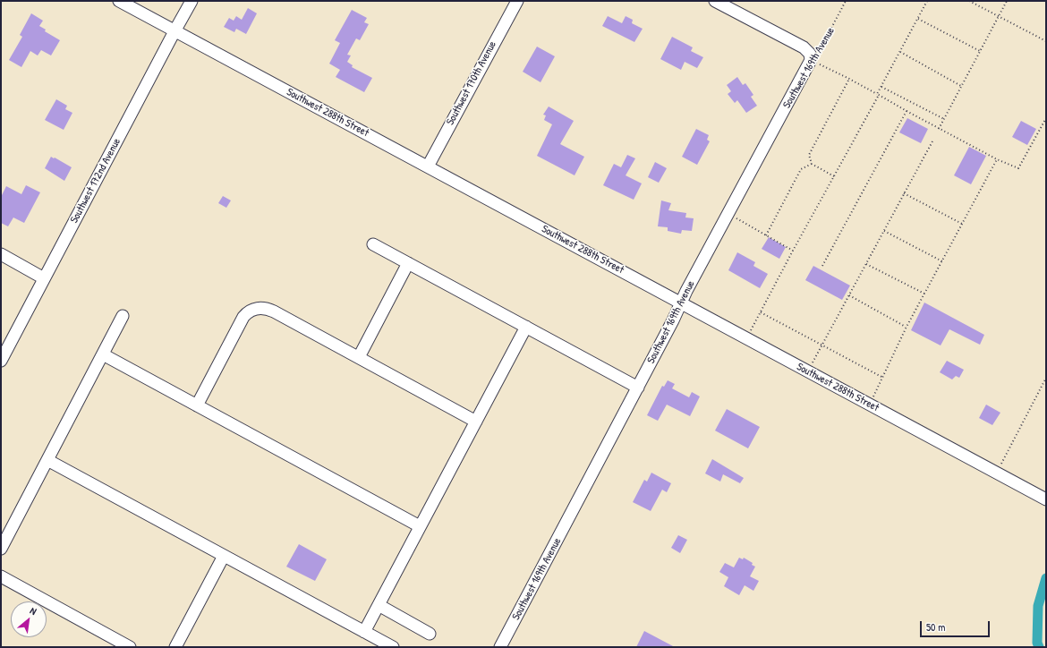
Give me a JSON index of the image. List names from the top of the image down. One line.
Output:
{"streets":{"street":["Southwest 169th Avenue","Southwest 170th Avenue","Southwest 288th Street","Southwest 172nd Avenue"]},"crossings":[["Southwest 169th Avenue","Southwest 288th Street"],["Southwest 170th Avenue","Southwest 288th Street"],["Southwest 288th Street","Southwest 172nd Avenue"]],"scale_bar":"50 m","north":"top right"}
